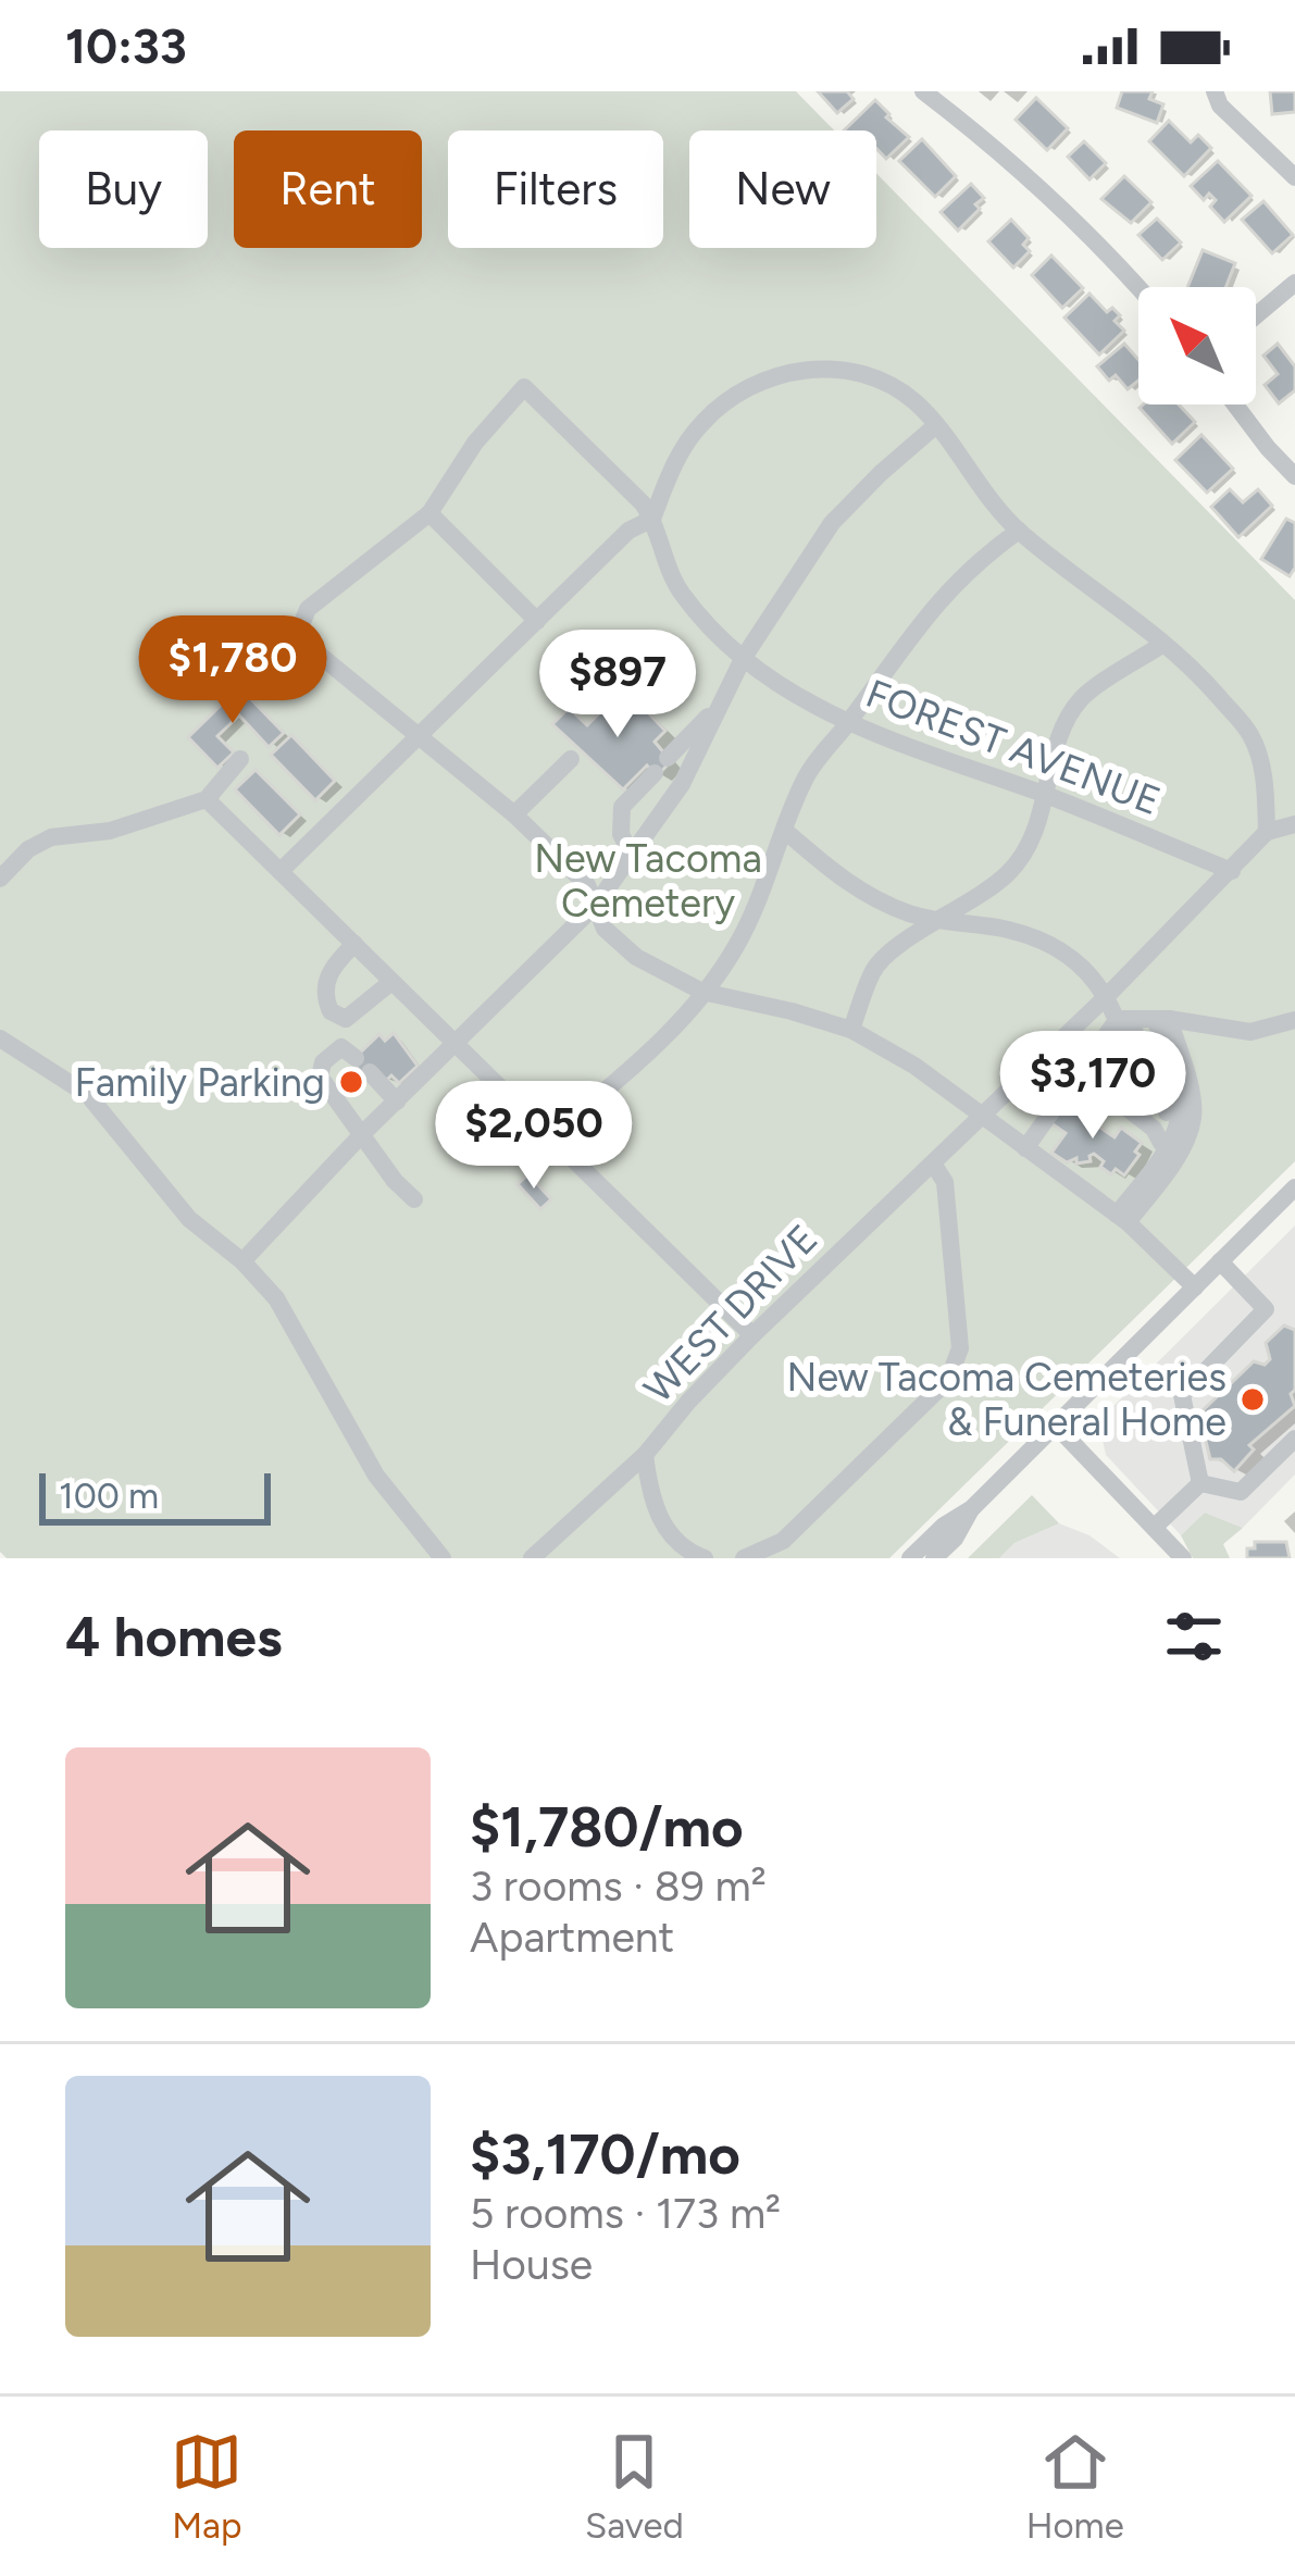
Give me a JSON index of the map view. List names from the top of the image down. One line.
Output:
{"streets":{"street":["FOREST AVENUE","WEST DRIVE"]},"crossings":[["FOREST AVENUE","WEST DRIVE"]],"parks":["New Tacoma Cemetery"],"places":["Family Parking","New Tacoma Cemeteries & Funeral Home"],"scale_bar":"100 m","north":"top left","page":{"status":"10:33","chip":["Buy","Rent","Filters","New"],"price":["$1,780","$897","$3,170","$2,050"],"scale":"100 m","heading":"4 homes","list":[{"name":"$1,780/mo","note":"3 rooms · 89 m² · Apartment"},{"name":"$3,170/mo","note":"5 rooms · 173 m² · House"}],"tabs":["Map","Saved","Home"]}}
